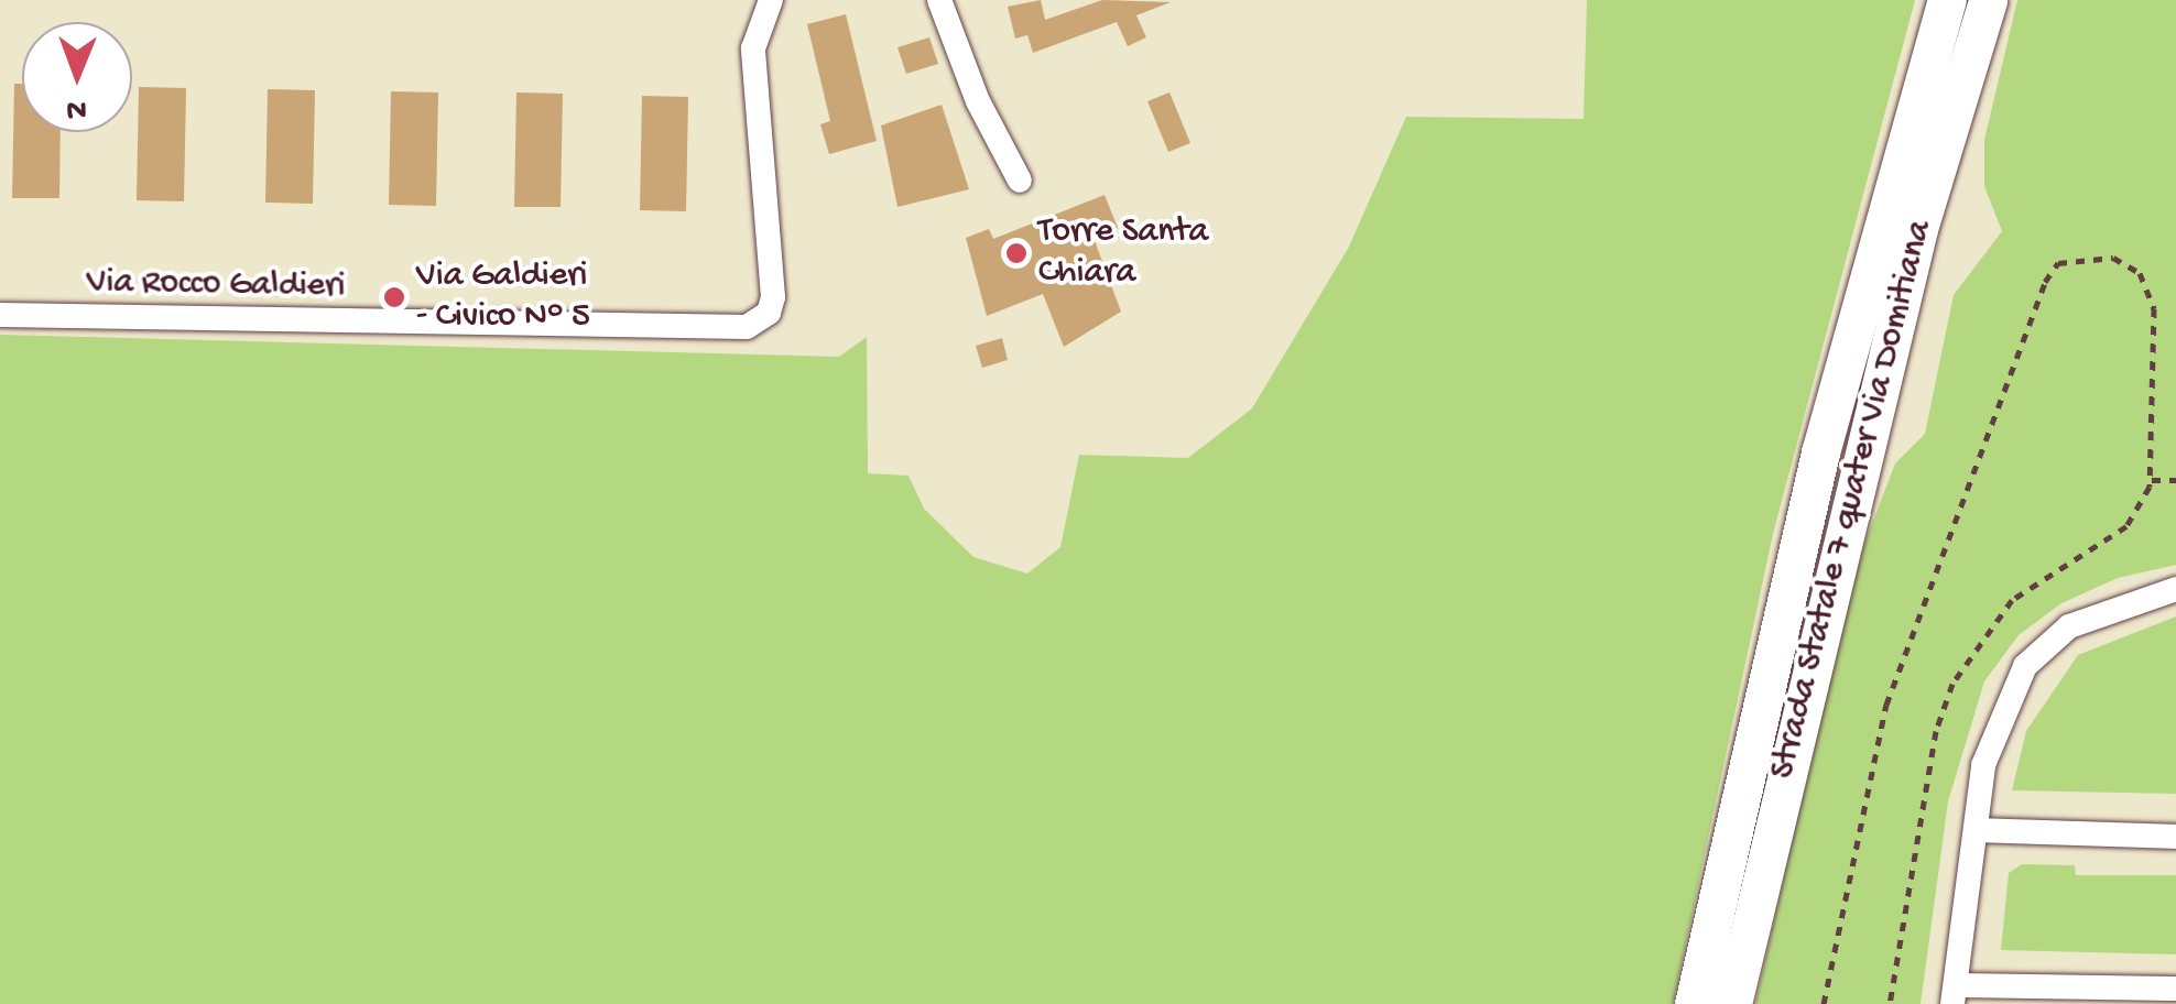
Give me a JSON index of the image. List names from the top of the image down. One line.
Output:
{"streets":{"highway":["Strada Statale 7 quater Via Domitiana"],"street":["Via Rocco Galdieri"]},"places":["Torre Santa Chiara","Via Galdieri - Civico N° 5"],"north":"bottom"}
